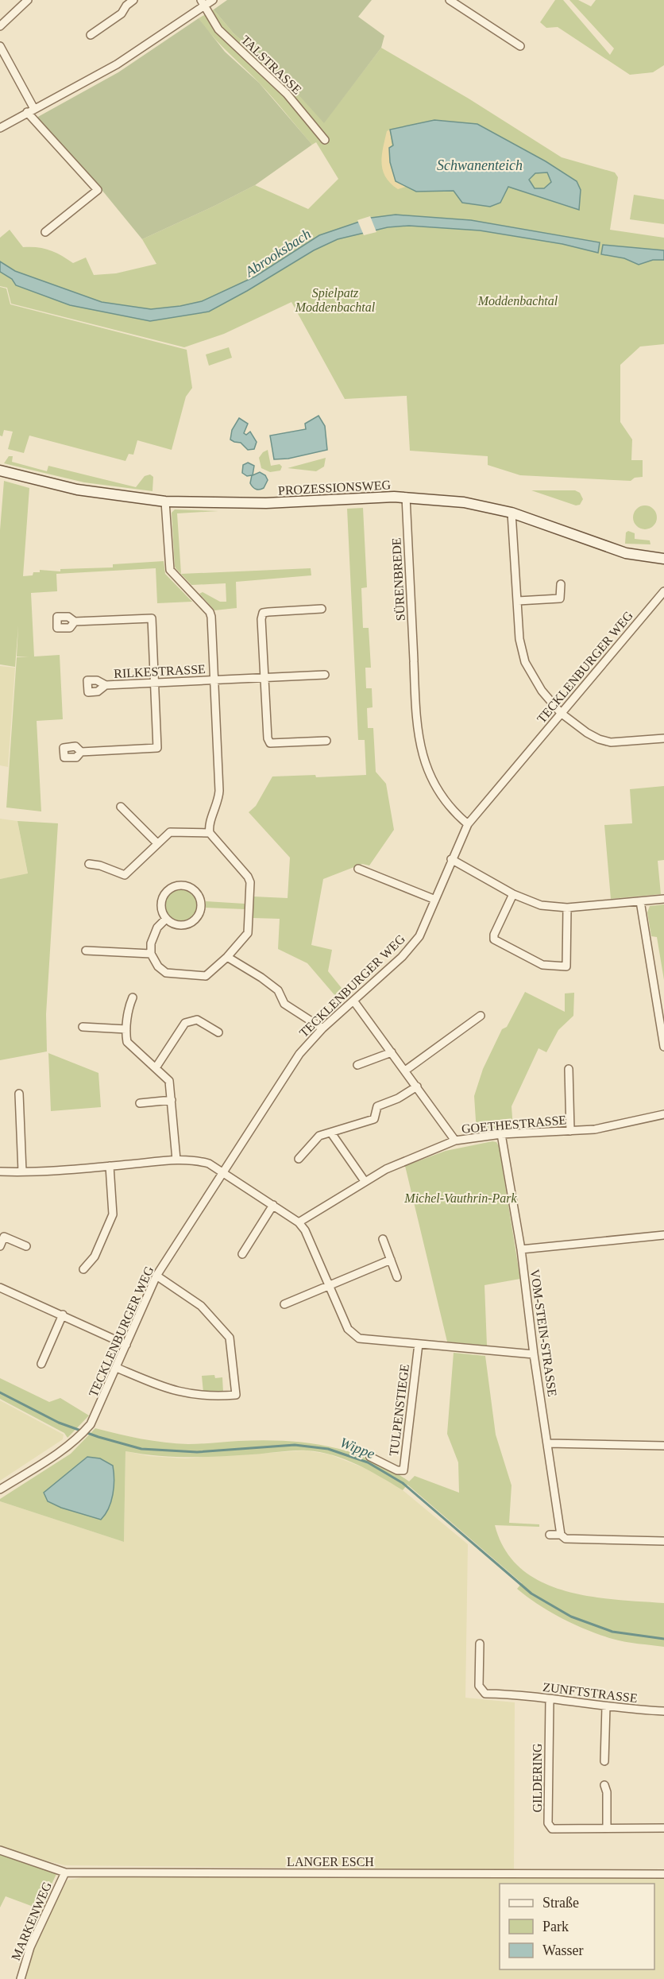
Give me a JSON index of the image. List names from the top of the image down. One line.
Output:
{"streets":{"street":["TALSTRASSE","PROZESSIONSWEG","SÜRENBREDE","TECKLENBURGER WEG","RILKESTRASSE","GOETHESTRASSE","VOM-STEIN-STRASSE","TULPENSTIEGE","ZUNFTSTRASSE","GILDERING","LANGER ESCH","MARKENWEG"]},"crossings":[["PROZESSIONSWEG","SÜRENBREDE"],["SÜRENBREDE","TECKLENBURGER WEG"],["GOETHESTRASSE","VOM-STEIN-STRASSE"],["ZUNFTSTRASSE","GILDERING"],["LANGER ESCH","MARKENWEG"]],"water":["Schwanenteich","Abrooksbach","Wippe"],"parks":["Spielpatz Moddenbachtal","Moddenbachtal","Michel-Vauthrin-Park"],"legend":["Straße","Park","Wasser"]}
